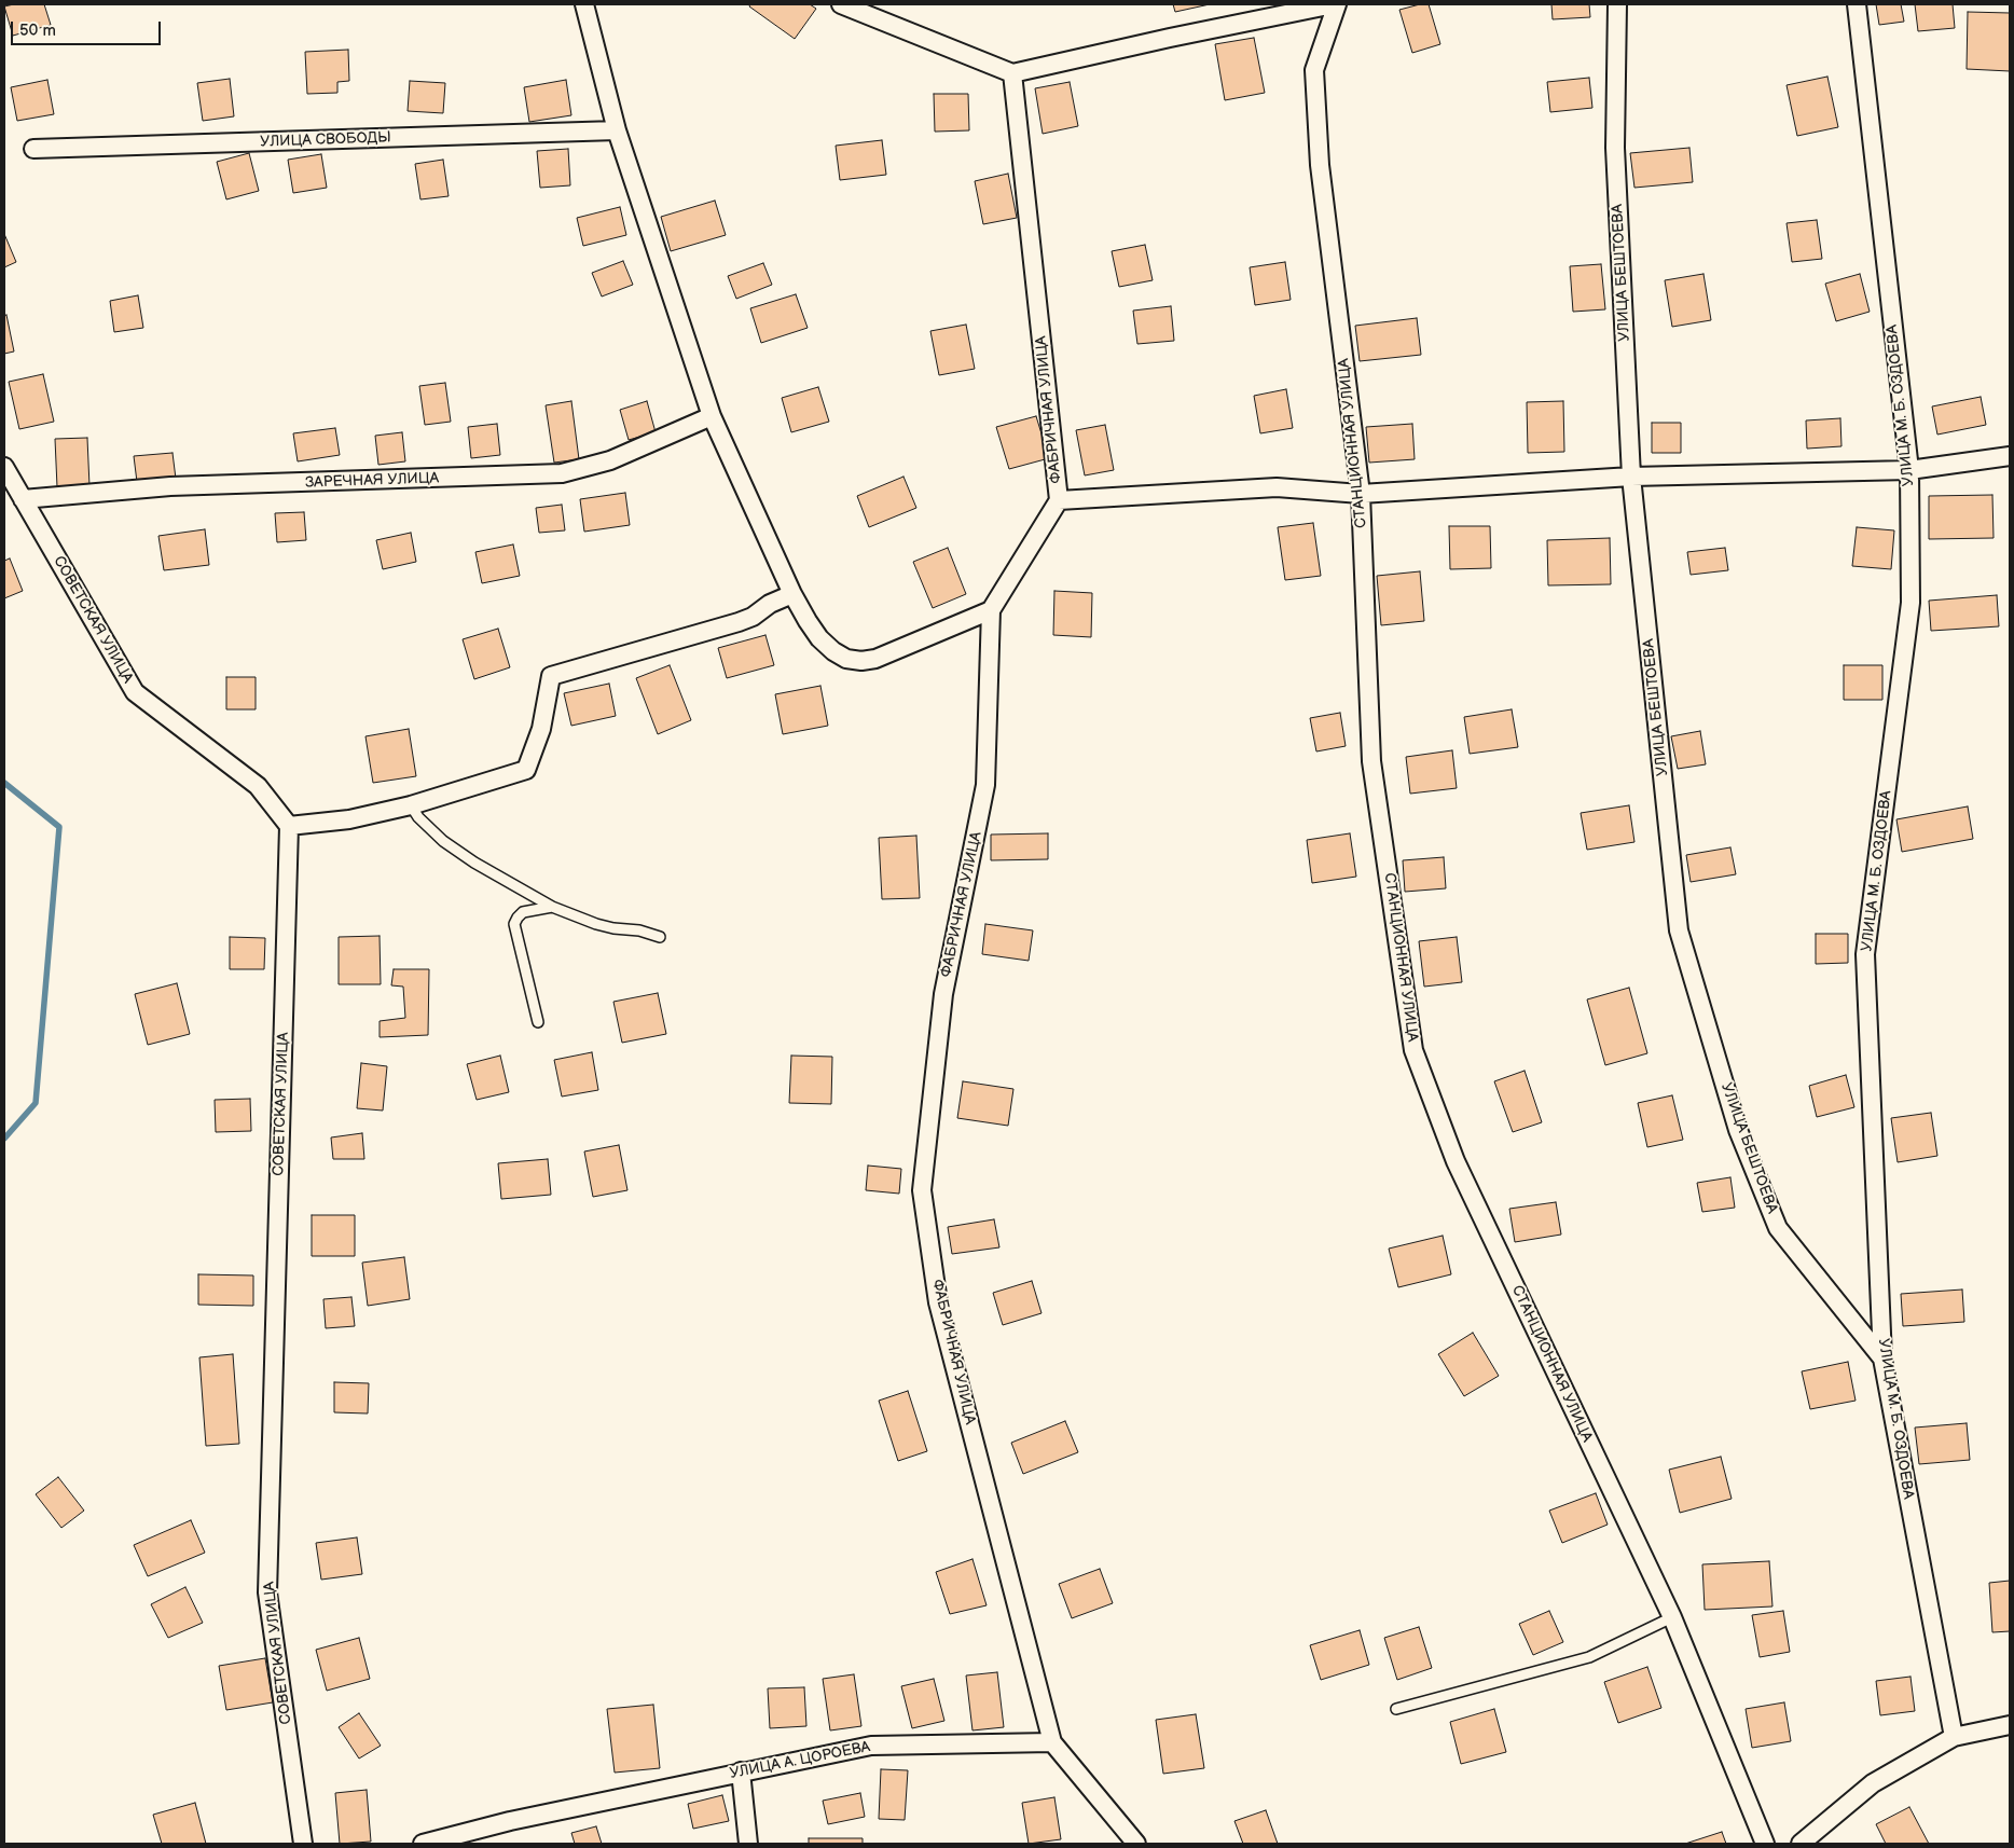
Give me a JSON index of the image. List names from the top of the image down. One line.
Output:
{"streets":{"street":["УЛИЦА СВОБОДЫ","УЛИЦА БЕШТОЕВА","УЛИЦА М. Б. ОЗДОЕВА","ФАБРИЧНАЯ УЛИЦА","СТАНЦИОННАЯ УЛИЦА","ЗАРЕЧНАЯ УЛИЦА","СОВЕТСКАЯ УЛИЦА","УЛИЦА А. ЦОРОЕВА"]},"crossings":[["УЛИЦА БЕШТОЕВА","УЛИЦА М. Б. ОЗДОЕВА"],["ФАБРИЧНАЯ УЛИЦА","УЛИЦА А. ЦОРОЕВА"],["ЗАРЕЧНАЯ УЛИЦА","СОВЕТСКАЯ УЛИЦА"]],"scale_bar":"50 m"}
